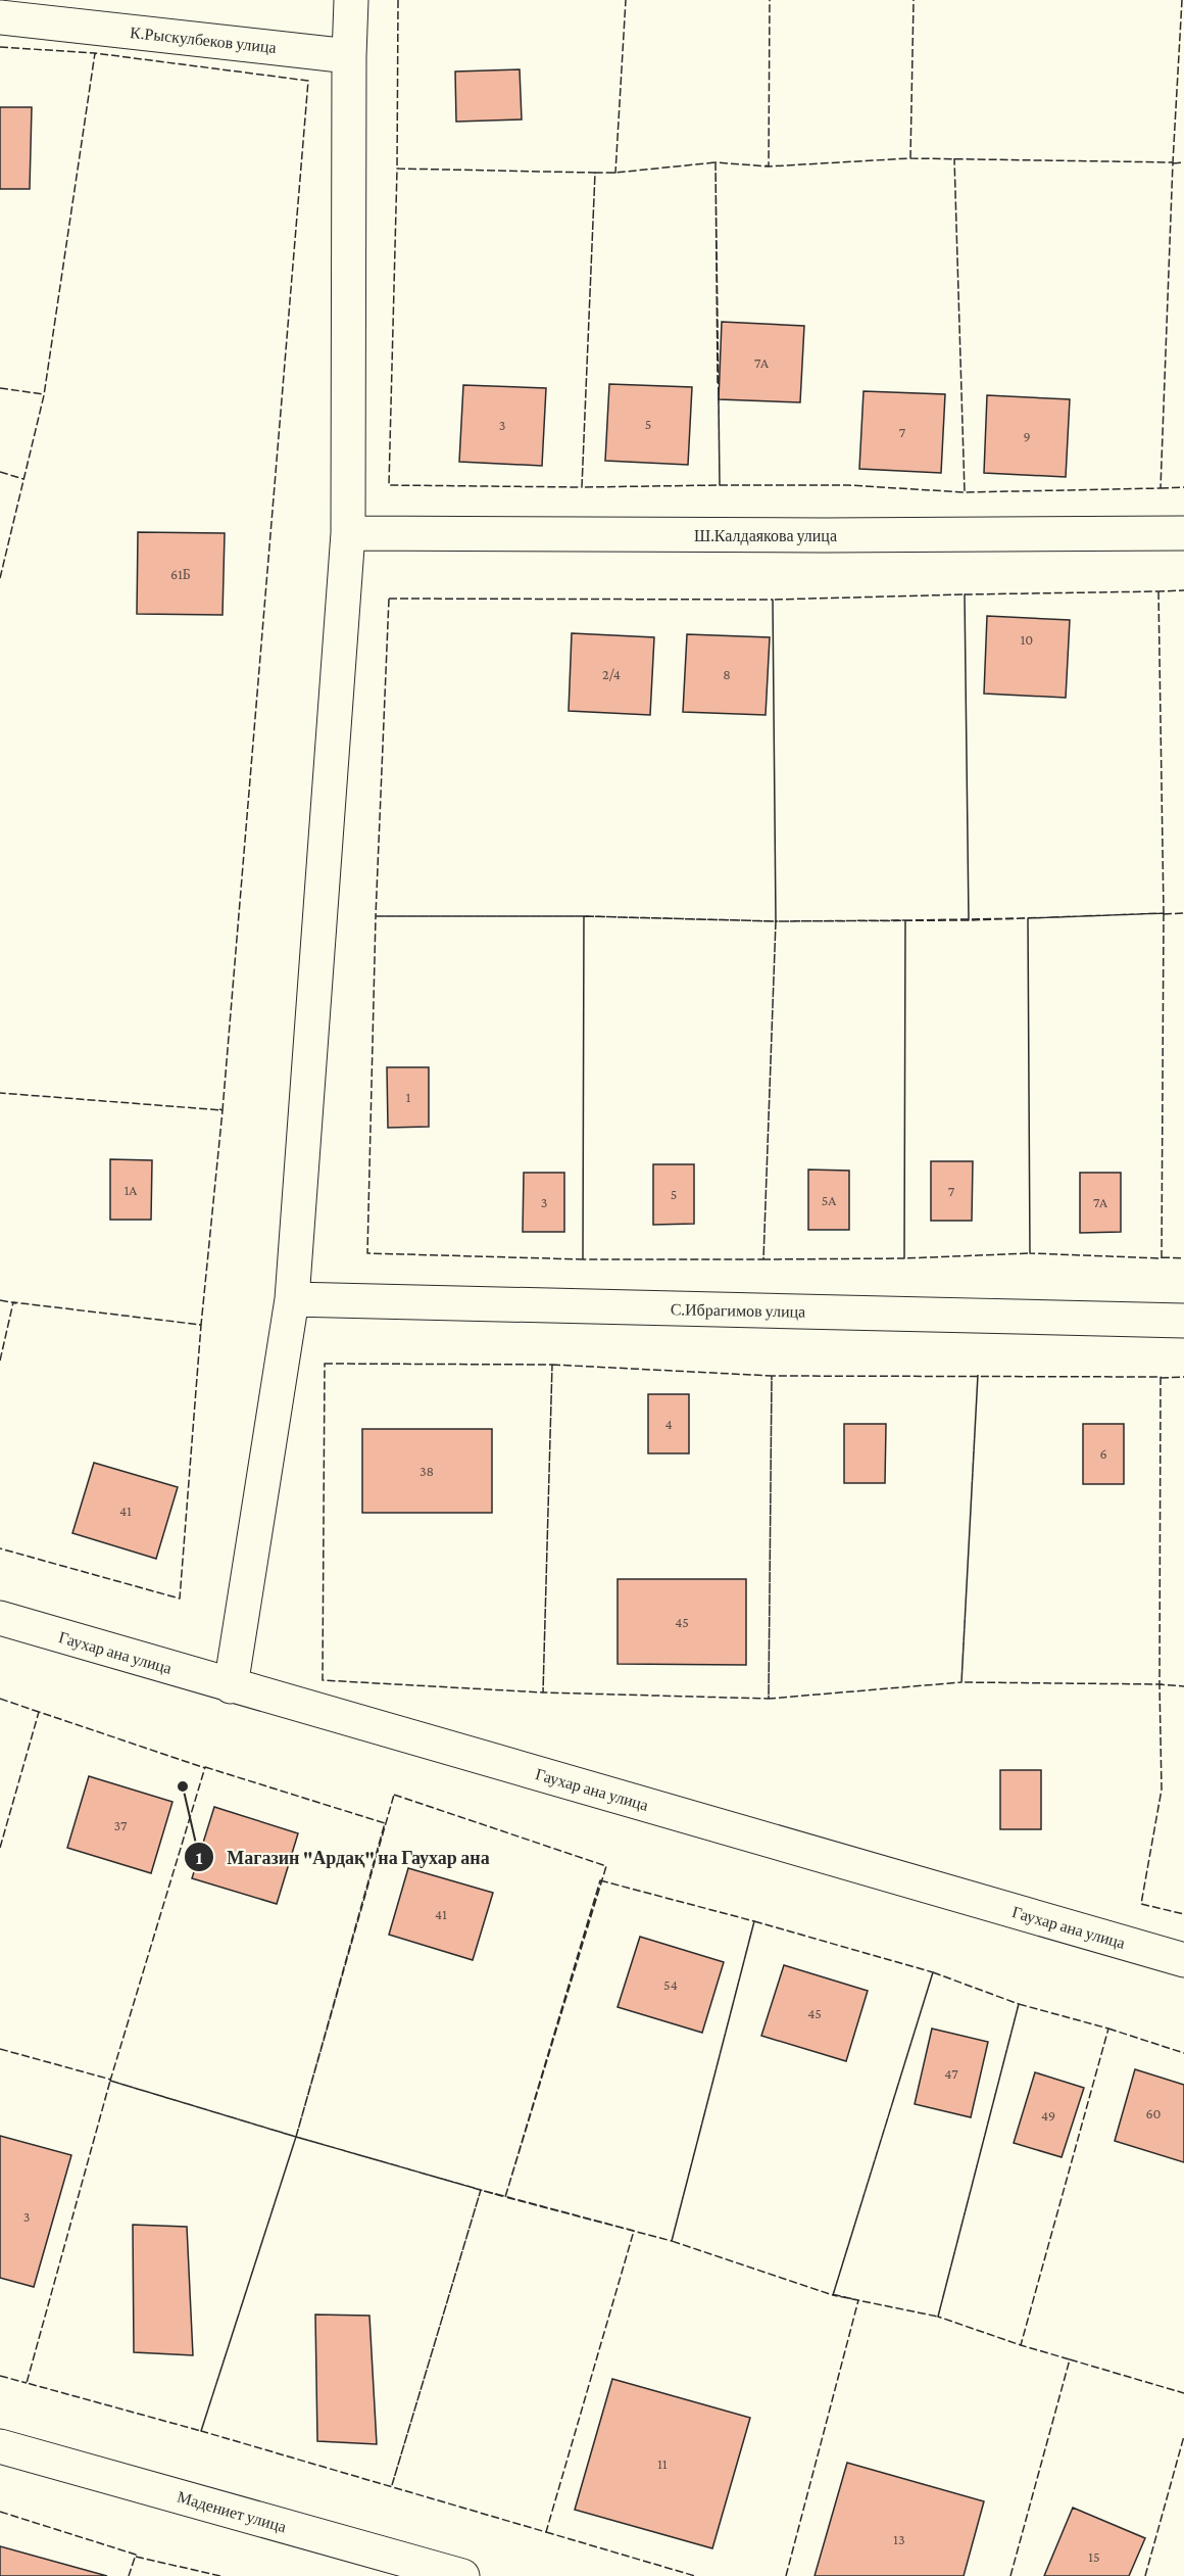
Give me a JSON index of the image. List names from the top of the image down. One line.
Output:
{"streets":{"street":["К.Рыскулбеков улица","Ш.Калдаякова улица","С.Ибрагимов улица","Гаухар ана улица","Мадениет улица"]},"places":["Магазин \"Ардақ\" на Гаухар ана"],"house_numbers":["7A","5","3","7","9","61Б","10","2/4","8","1","1A","7","5","5A","3","7A","4","6","38","41","45","37","41","54","45","47","60","49","3","11","13","15"]}
